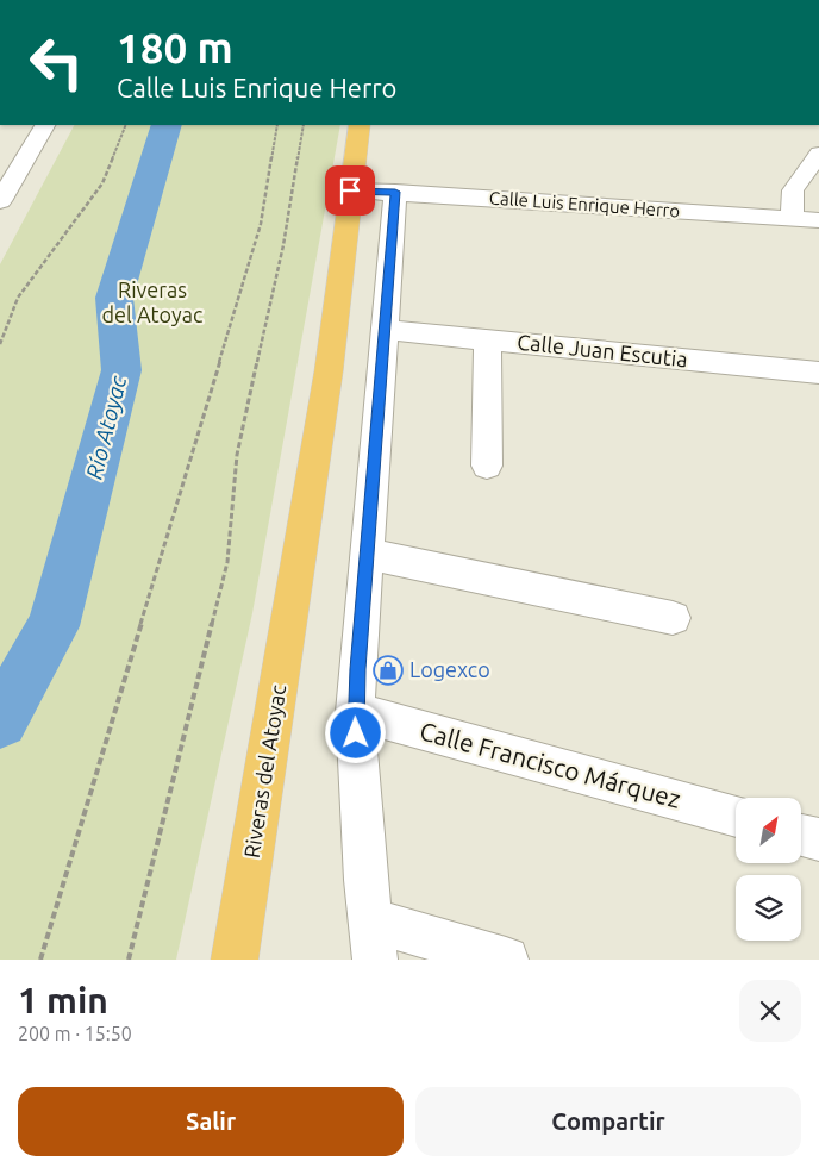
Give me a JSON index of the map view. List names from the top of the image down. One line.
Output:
{"streets":{"main road":["Riveras del Atoyac"],"street":["Calle Luis Enrique Herro","Calle Juan Escutia","Calle Francisco Márquez"]},"crossings":[["Calle Luis Enrique Herro","Riveras del Atoyac"]],"water":["Río Atoyac"],"parks":["Riveras del Atoyac"],"places":{"shop":["Logexco"]},"north":"top right","page":{"turn":["180 m","Calle Luis Enrique Herro"],"heading":["1 min","200 m · 15:50"],"buttons":["Salir","Compartir"]}}
